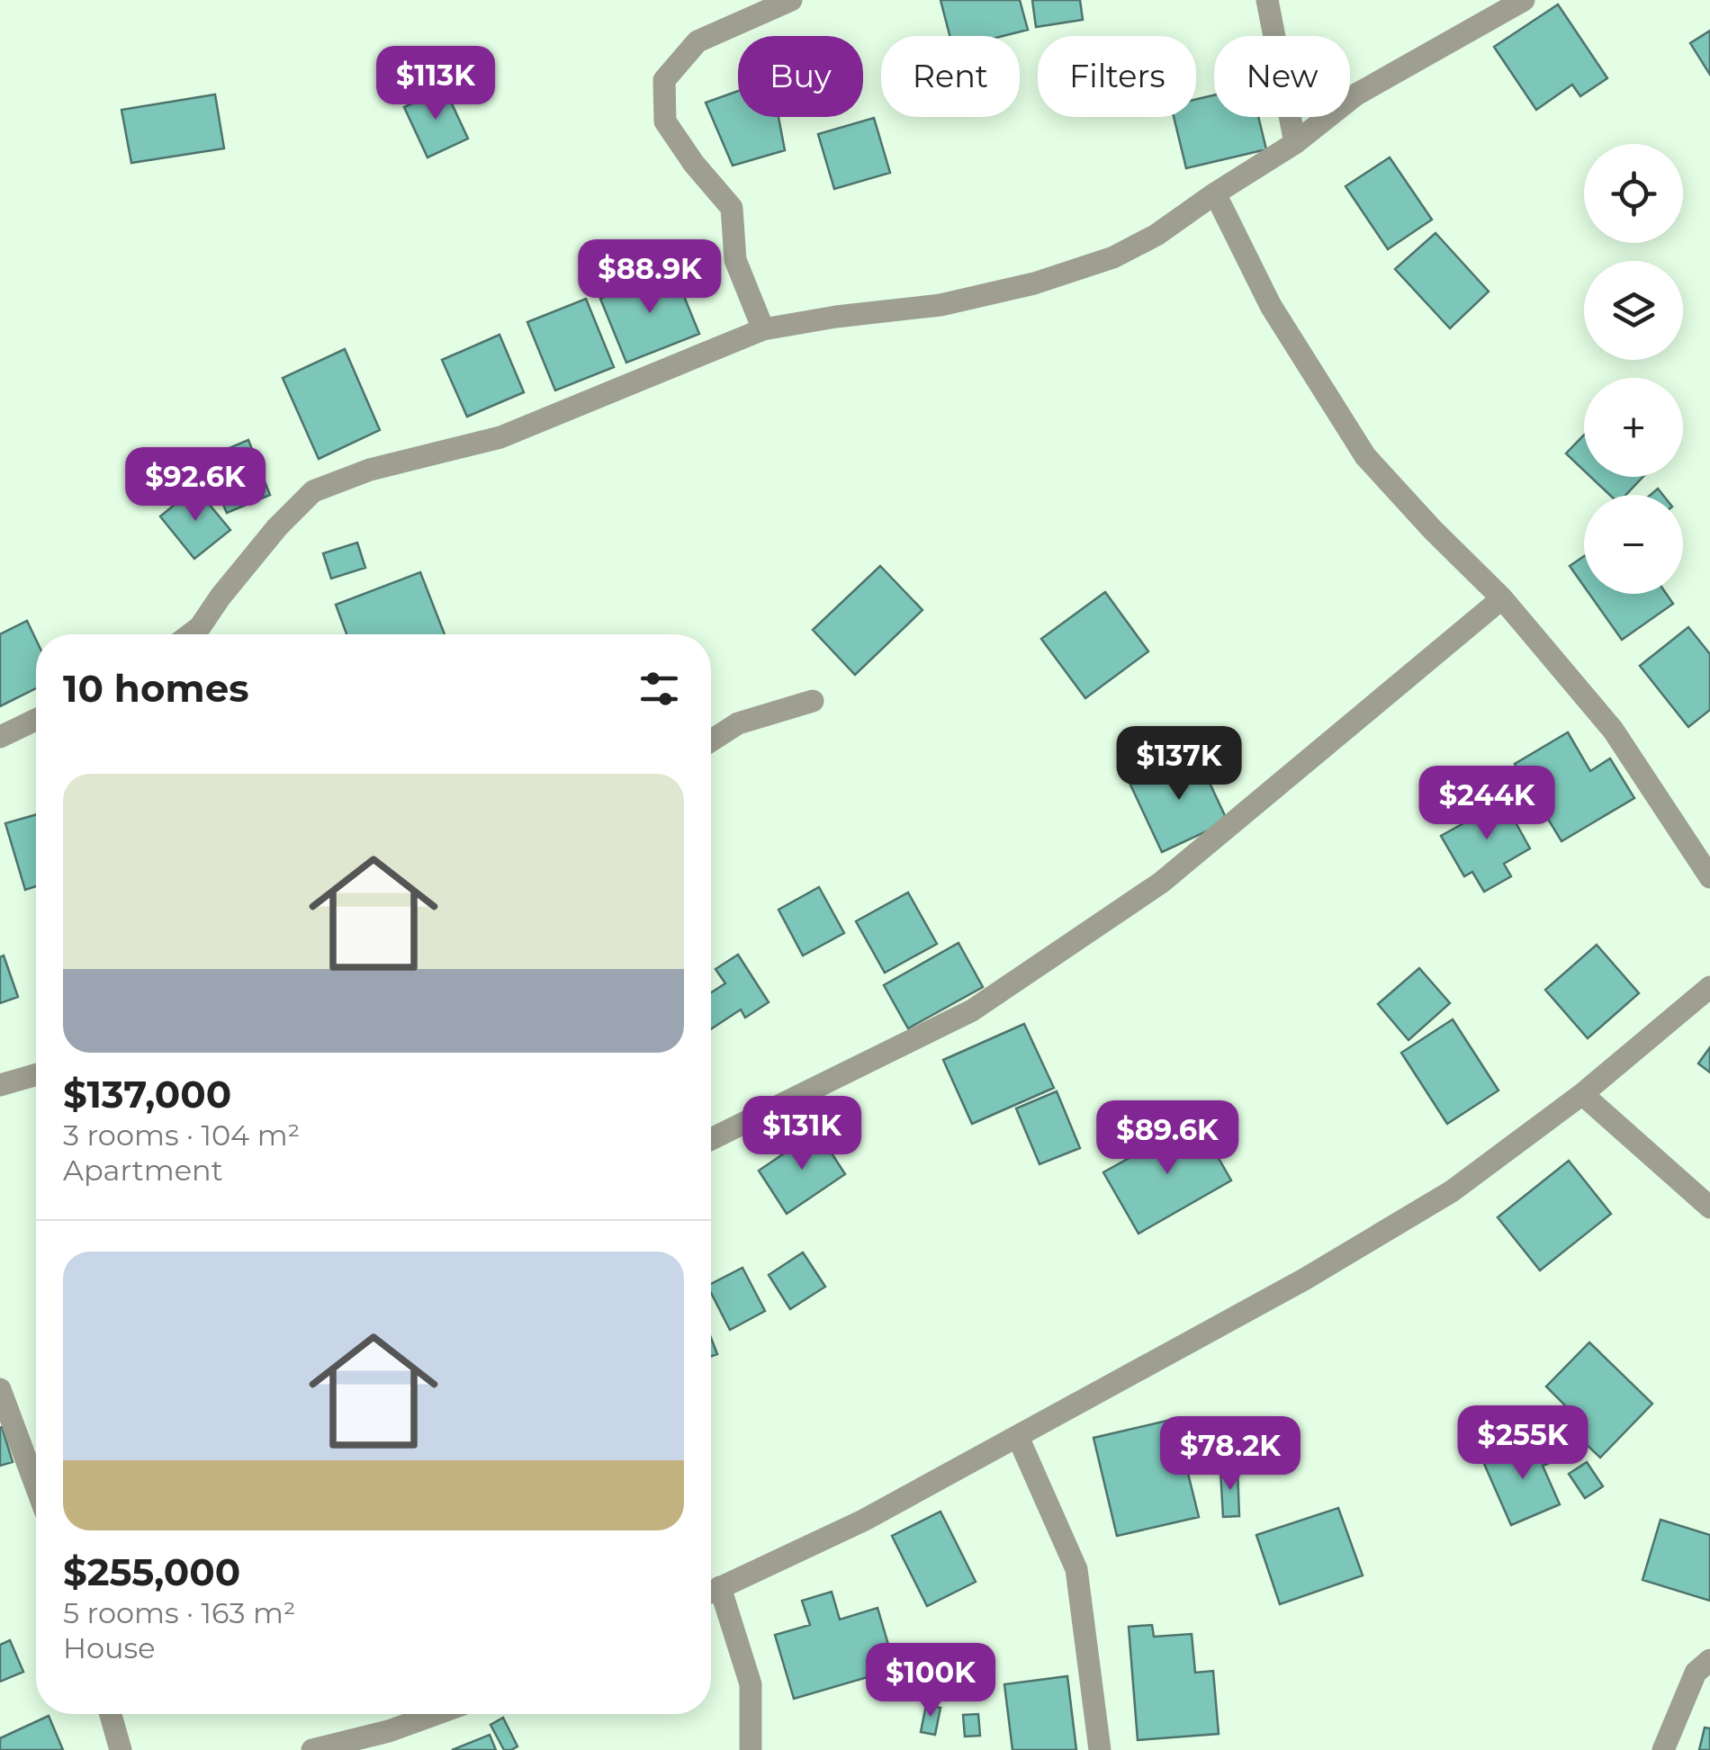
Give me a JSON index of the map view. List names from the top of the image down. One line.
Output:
{"page":{"chip":["Buy","Rent","Filters","New"],"price":["$113K","$88.9K","$92.6K","$137K","$244K","$131K","$89.6K","$255K","$78.2K","$100K"],"map_buttons":["+","−"],"heading":"10 homes","list":[{"name":"$137,000","note":"3 rooms · 104 m² · Apartment"},{"name":"$255,000","note":"5 rooms · 163 m² · House"}]}}
